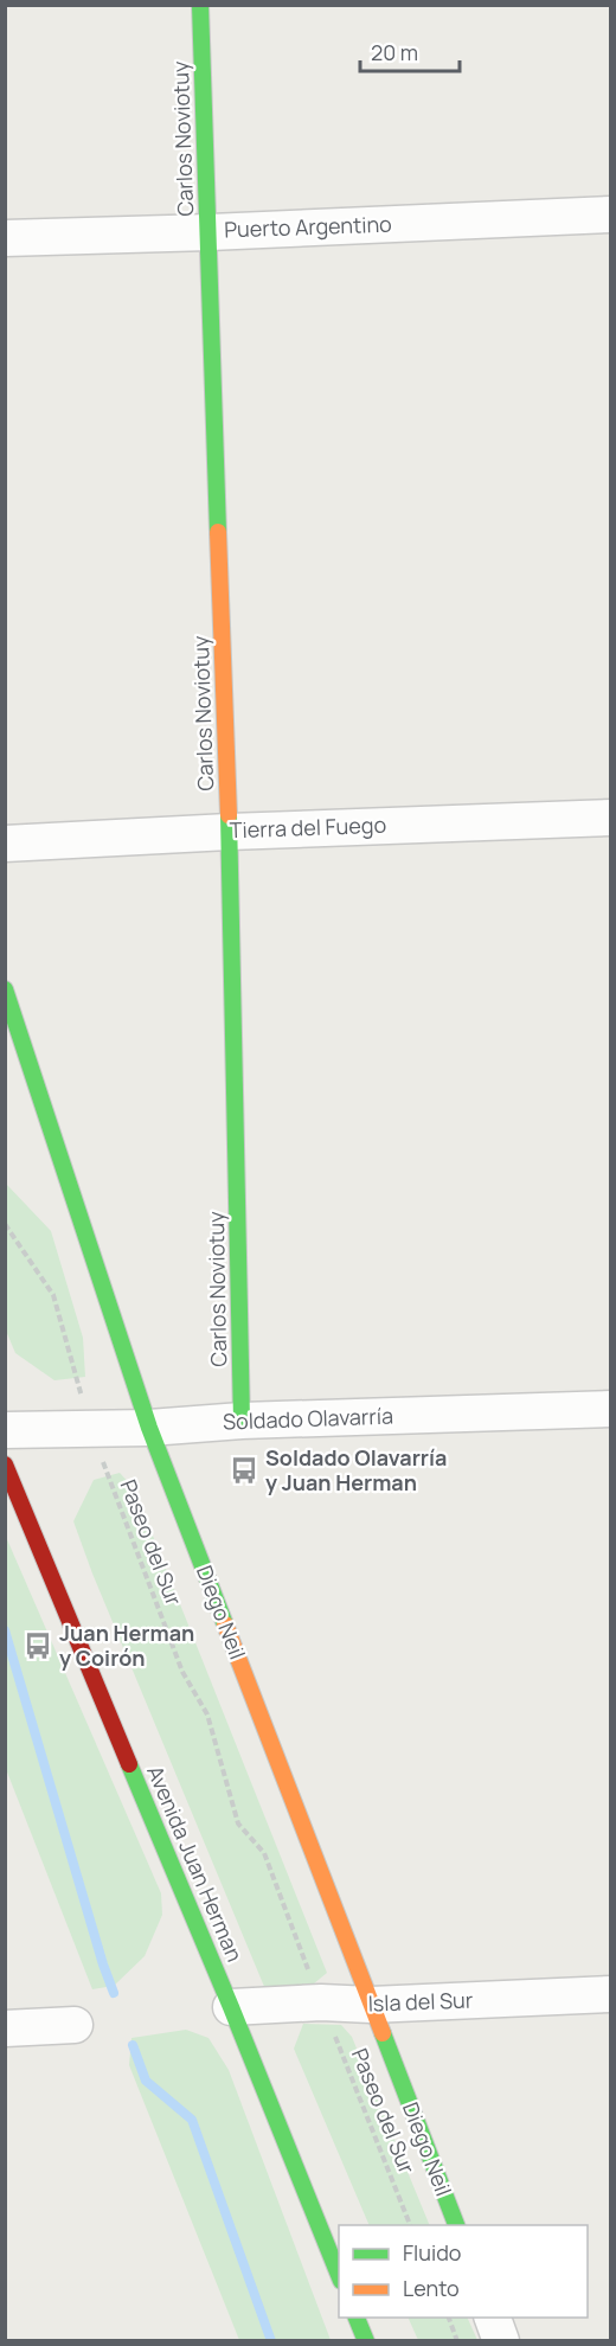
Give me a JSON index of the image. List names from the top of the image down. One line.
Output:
{"streets":{"street":["Carlos Noviotuy","Puerto Argentino","Tierra del Fuego","Soldado Olavarría","Diego Neil","Avenida Juan Herman","Isla del Sur"],"path":["Paseo del Sur"]},"crossings":[["Carlos Noviotuy","Puerto Argentino"],["Carlos Noviotuy","Tierra del Fuego"],["Carlos Noviotuy","Soldado Olavarría"],["Soldado Olavarría","Paseo del Sur"],["Soldado Olavarría","Diego Neil"],["Paseo del Sur","Isla del Sur"],["Diego Neil","Isla del Sur"],["Avenida Juan Herman","Isla del Sur"]],"places":{"bus stop":["Soldado Olavarría y Juan Herman","Juan Herman y Coirón"]},"legend":["Fluido","Lento"],"scale_bar":"20 m"}
